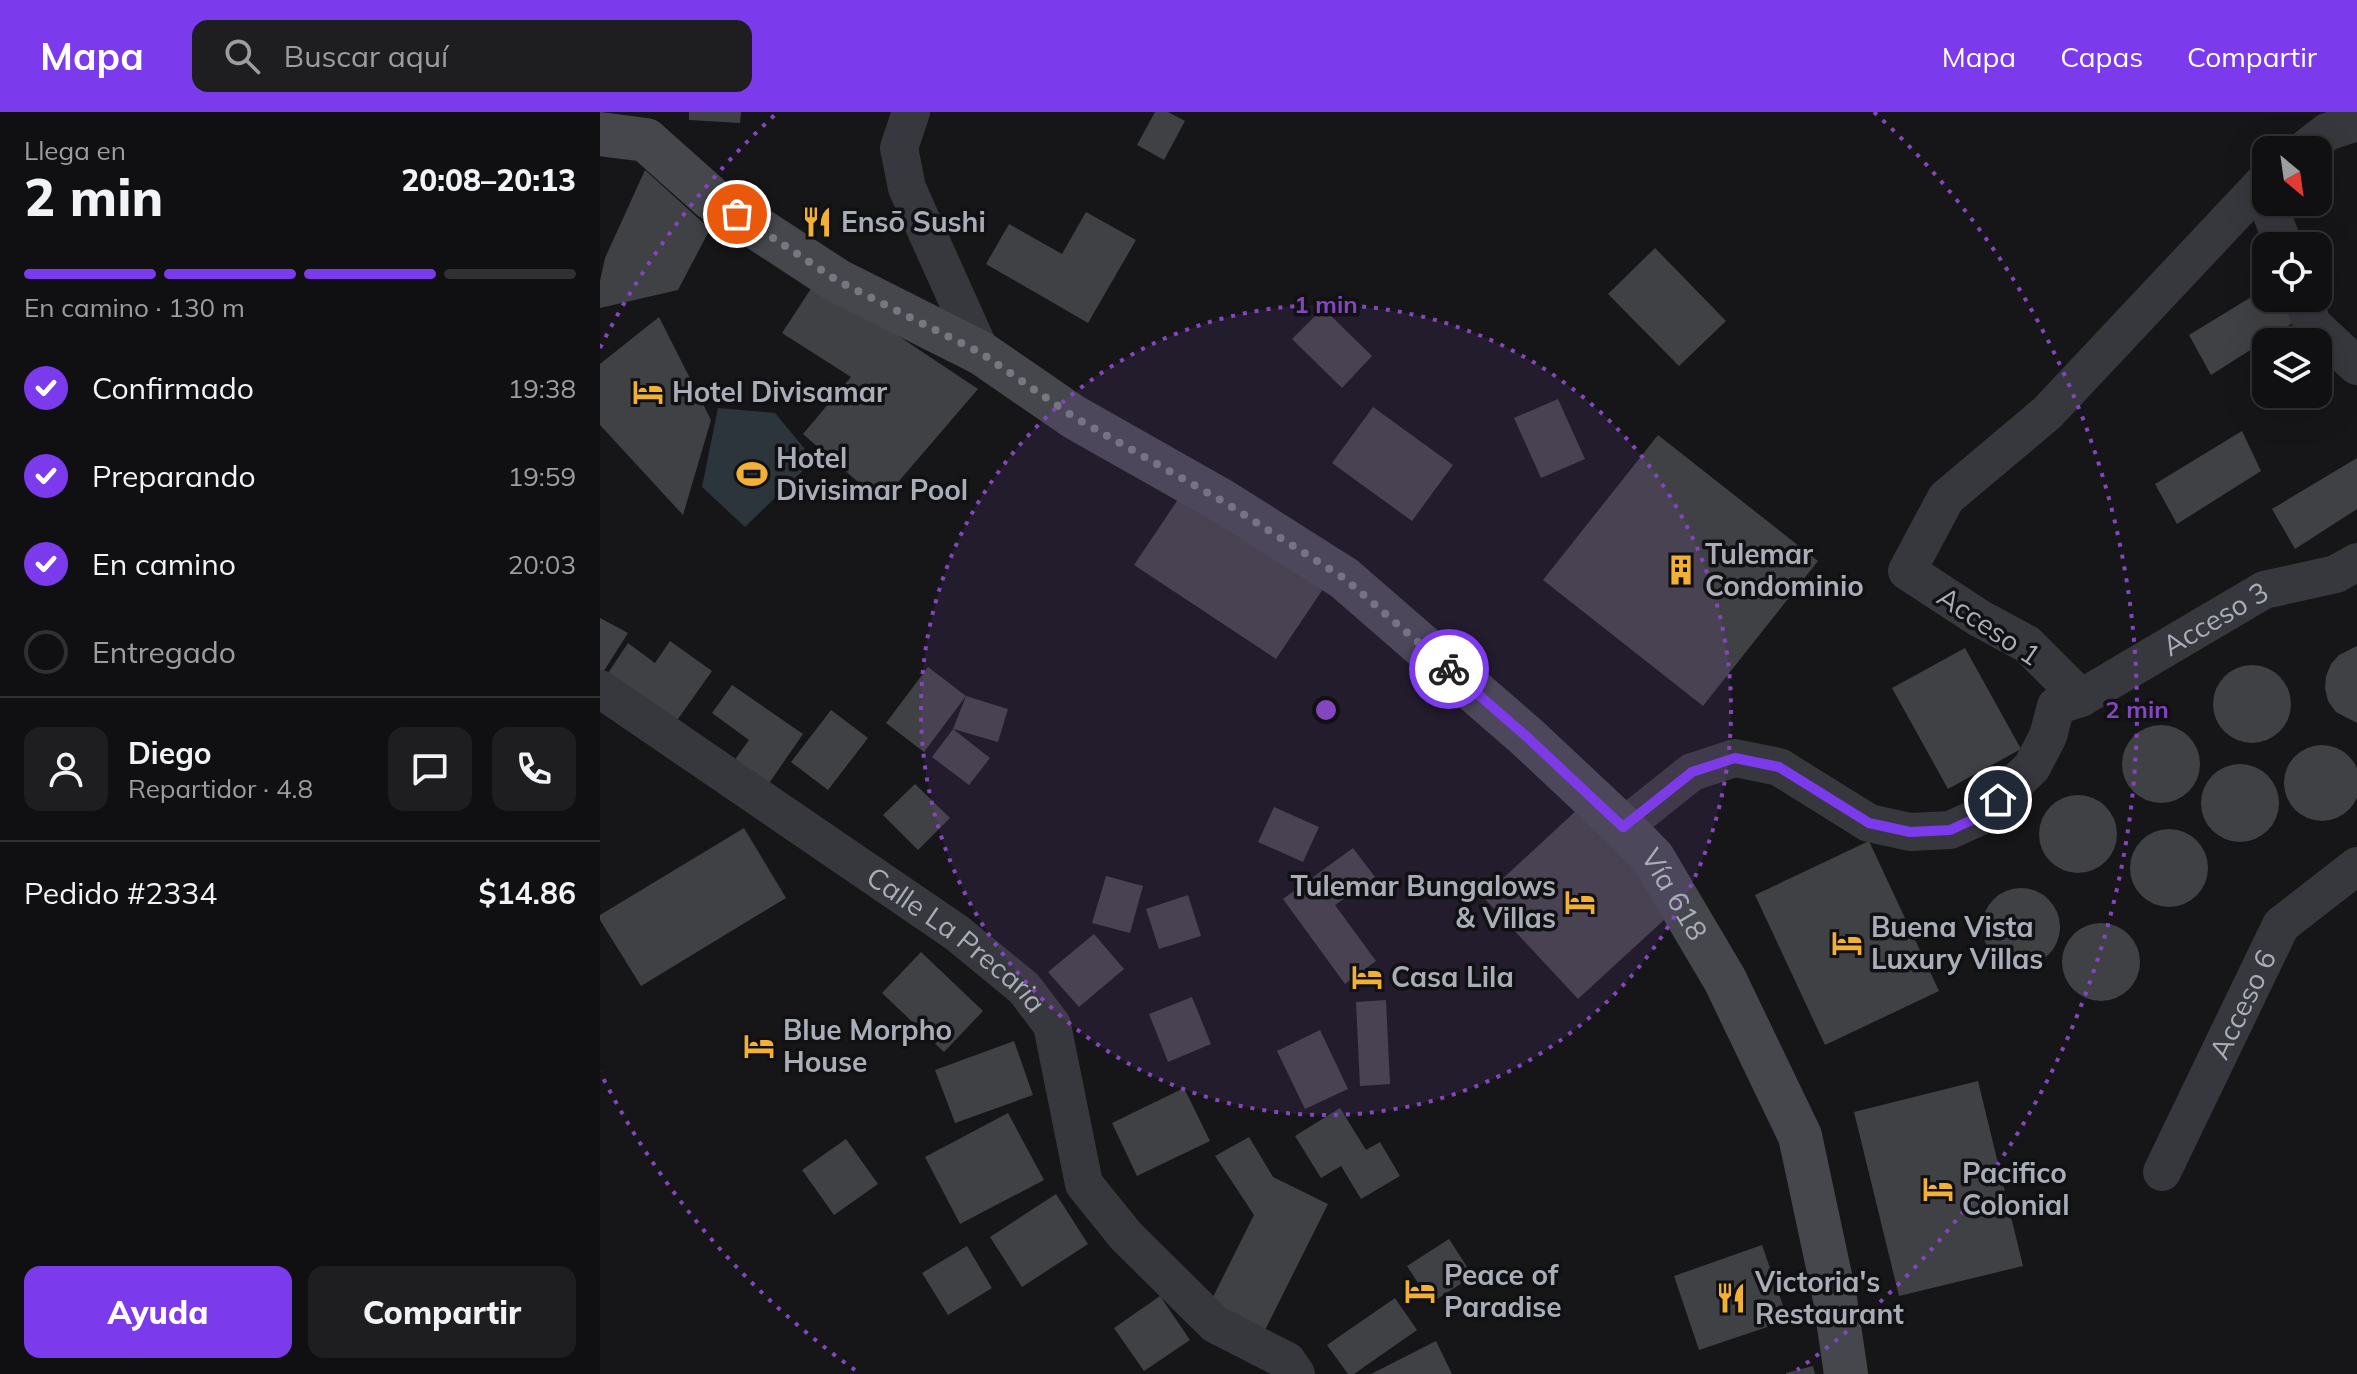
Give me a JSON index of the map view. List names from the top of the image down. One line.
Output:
{"streets":{"street":["Acceso 3","Acceso 1","Vía 618","Calle La Precaria","Acceso 6"]},"crossings":[["Acceso 3","Acceso 1"]],"places":{"restaurant":["Ensō Sushi","Victoria's Restaurant"],"hotel":["Hotel Divisamar","Tulemar Bungalows & Villas","Buena Vista Luxury Villas","Casa Lila","Blue Morpho House","Pacifico Colonial","Peace of Paradise"],"sports":["Hotel Divisimar Pool"],"building":["Tulemar Condominio"]},"north":"bottom right","page":{"header":"Mapa","search":"Buscar aquí","nav":["Mapa","Capas","Compartir"],"heading":["2 min","Llega en","20:08–20:13"],"panel":["Diego","Repartidor · 4.8","Pedido #2334","$14.86"],"bar":"En camino · 130 m","list":[["Confirmado","19:38"],["Preparando","19:59"],["En camino","20:03"],"Entregado"],"buttons":["Ayuda","Compartir"]},"rings":["1 min","2 min"]}
